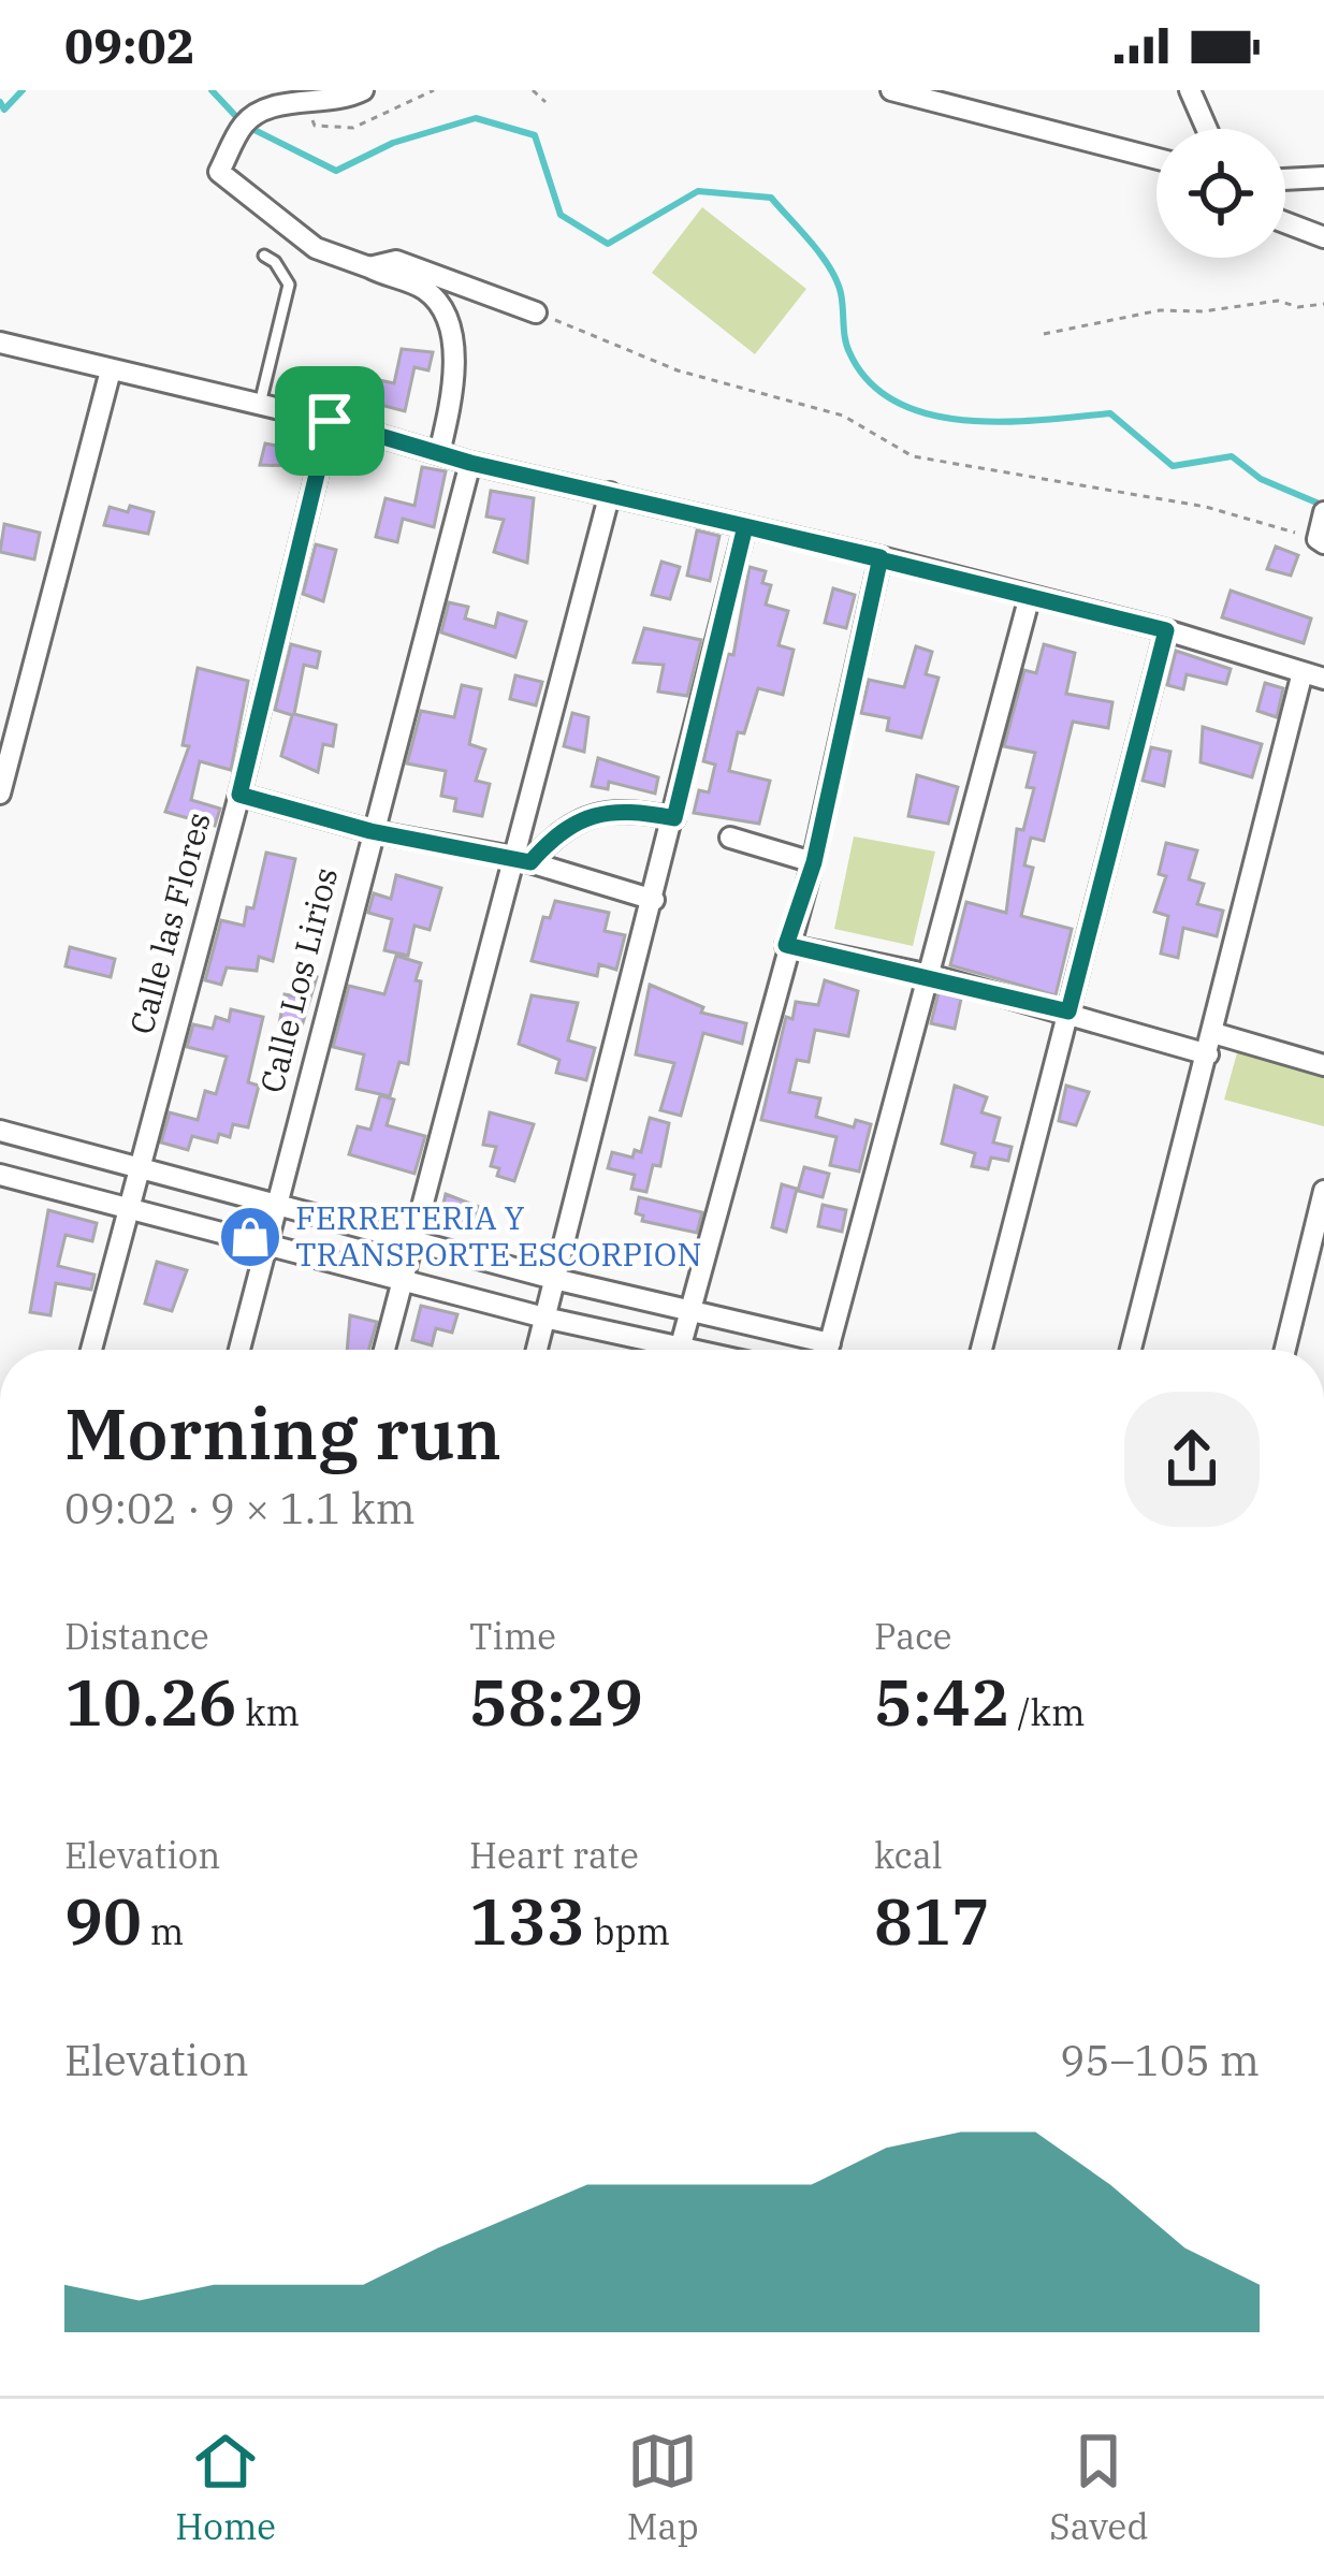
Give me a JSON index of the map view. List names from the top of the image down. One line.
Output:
{"streets":{"street":["Calle las Flores","Calle Los Lirios"]},"places":{"shop":["FERRETERIA Y TRANSPORTE ESCORPION"]},"page":{"status":"09:02","heading":["Morning run","09:02 · 9 × 1.1 km"],"stats":[["Distance","10.26 km"],["Time","58:29"],["Pace","5:42 /km"],["Elevation","90 m"],["Heart rate","133 bpm"],["kcal","817"]],"chart":["Elevation","95–105 m"],"tabs":["Home","Map","Saved"]}}
